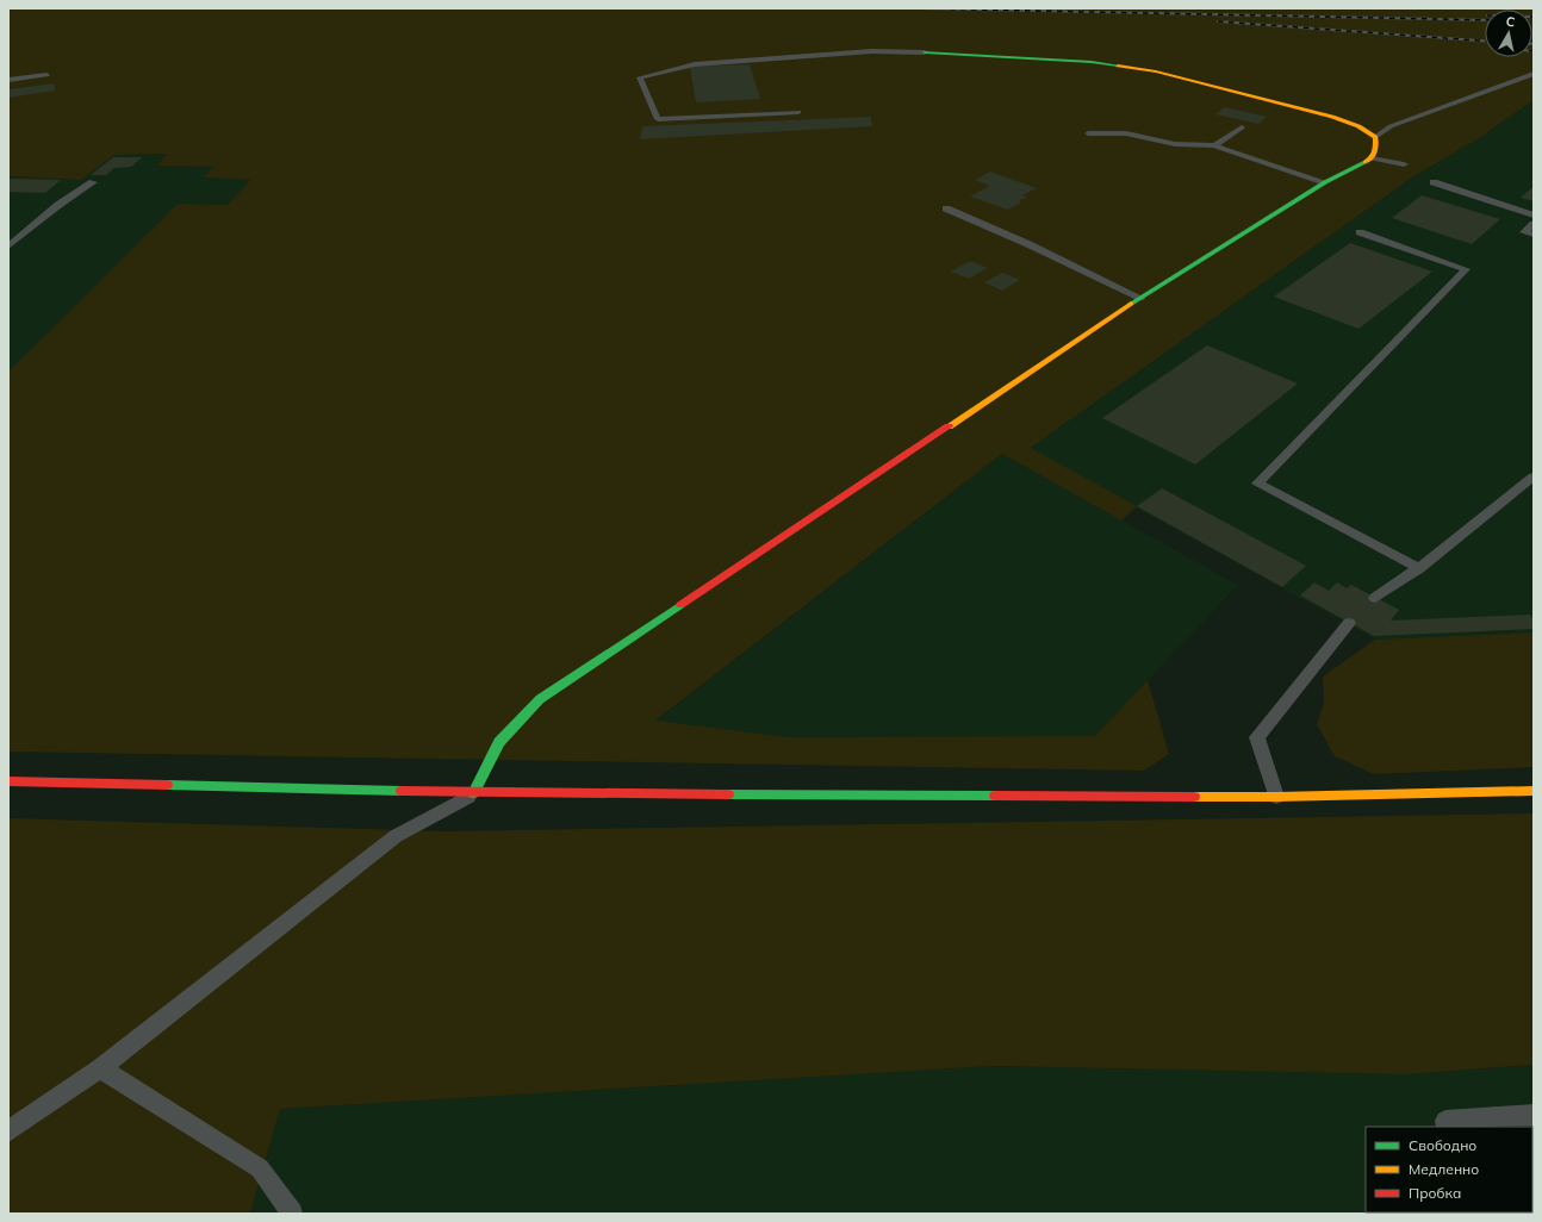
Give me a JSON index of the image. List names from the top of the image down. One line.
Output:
{"legend":["Свободно","Медленно","Пробка"],"north":"top"}
